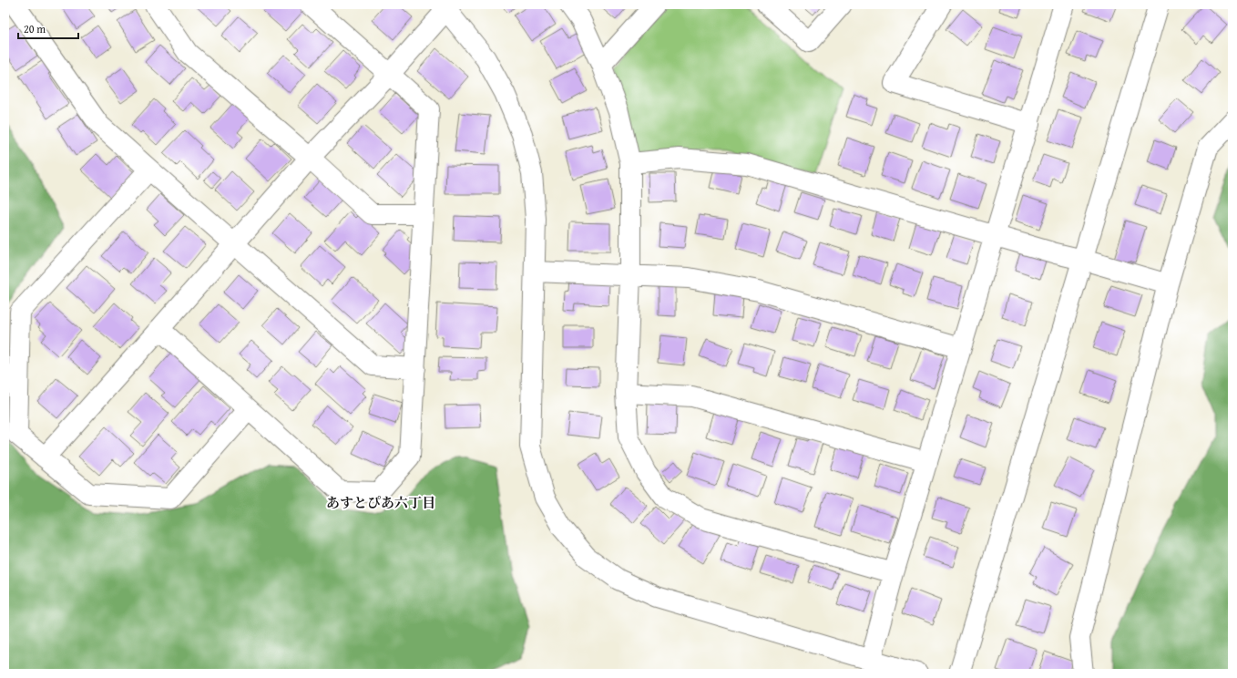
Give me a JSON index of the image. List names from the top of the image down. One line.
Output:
{"districts":["あすとぴあ六丁目"],"scale_bar":"20 m"}
